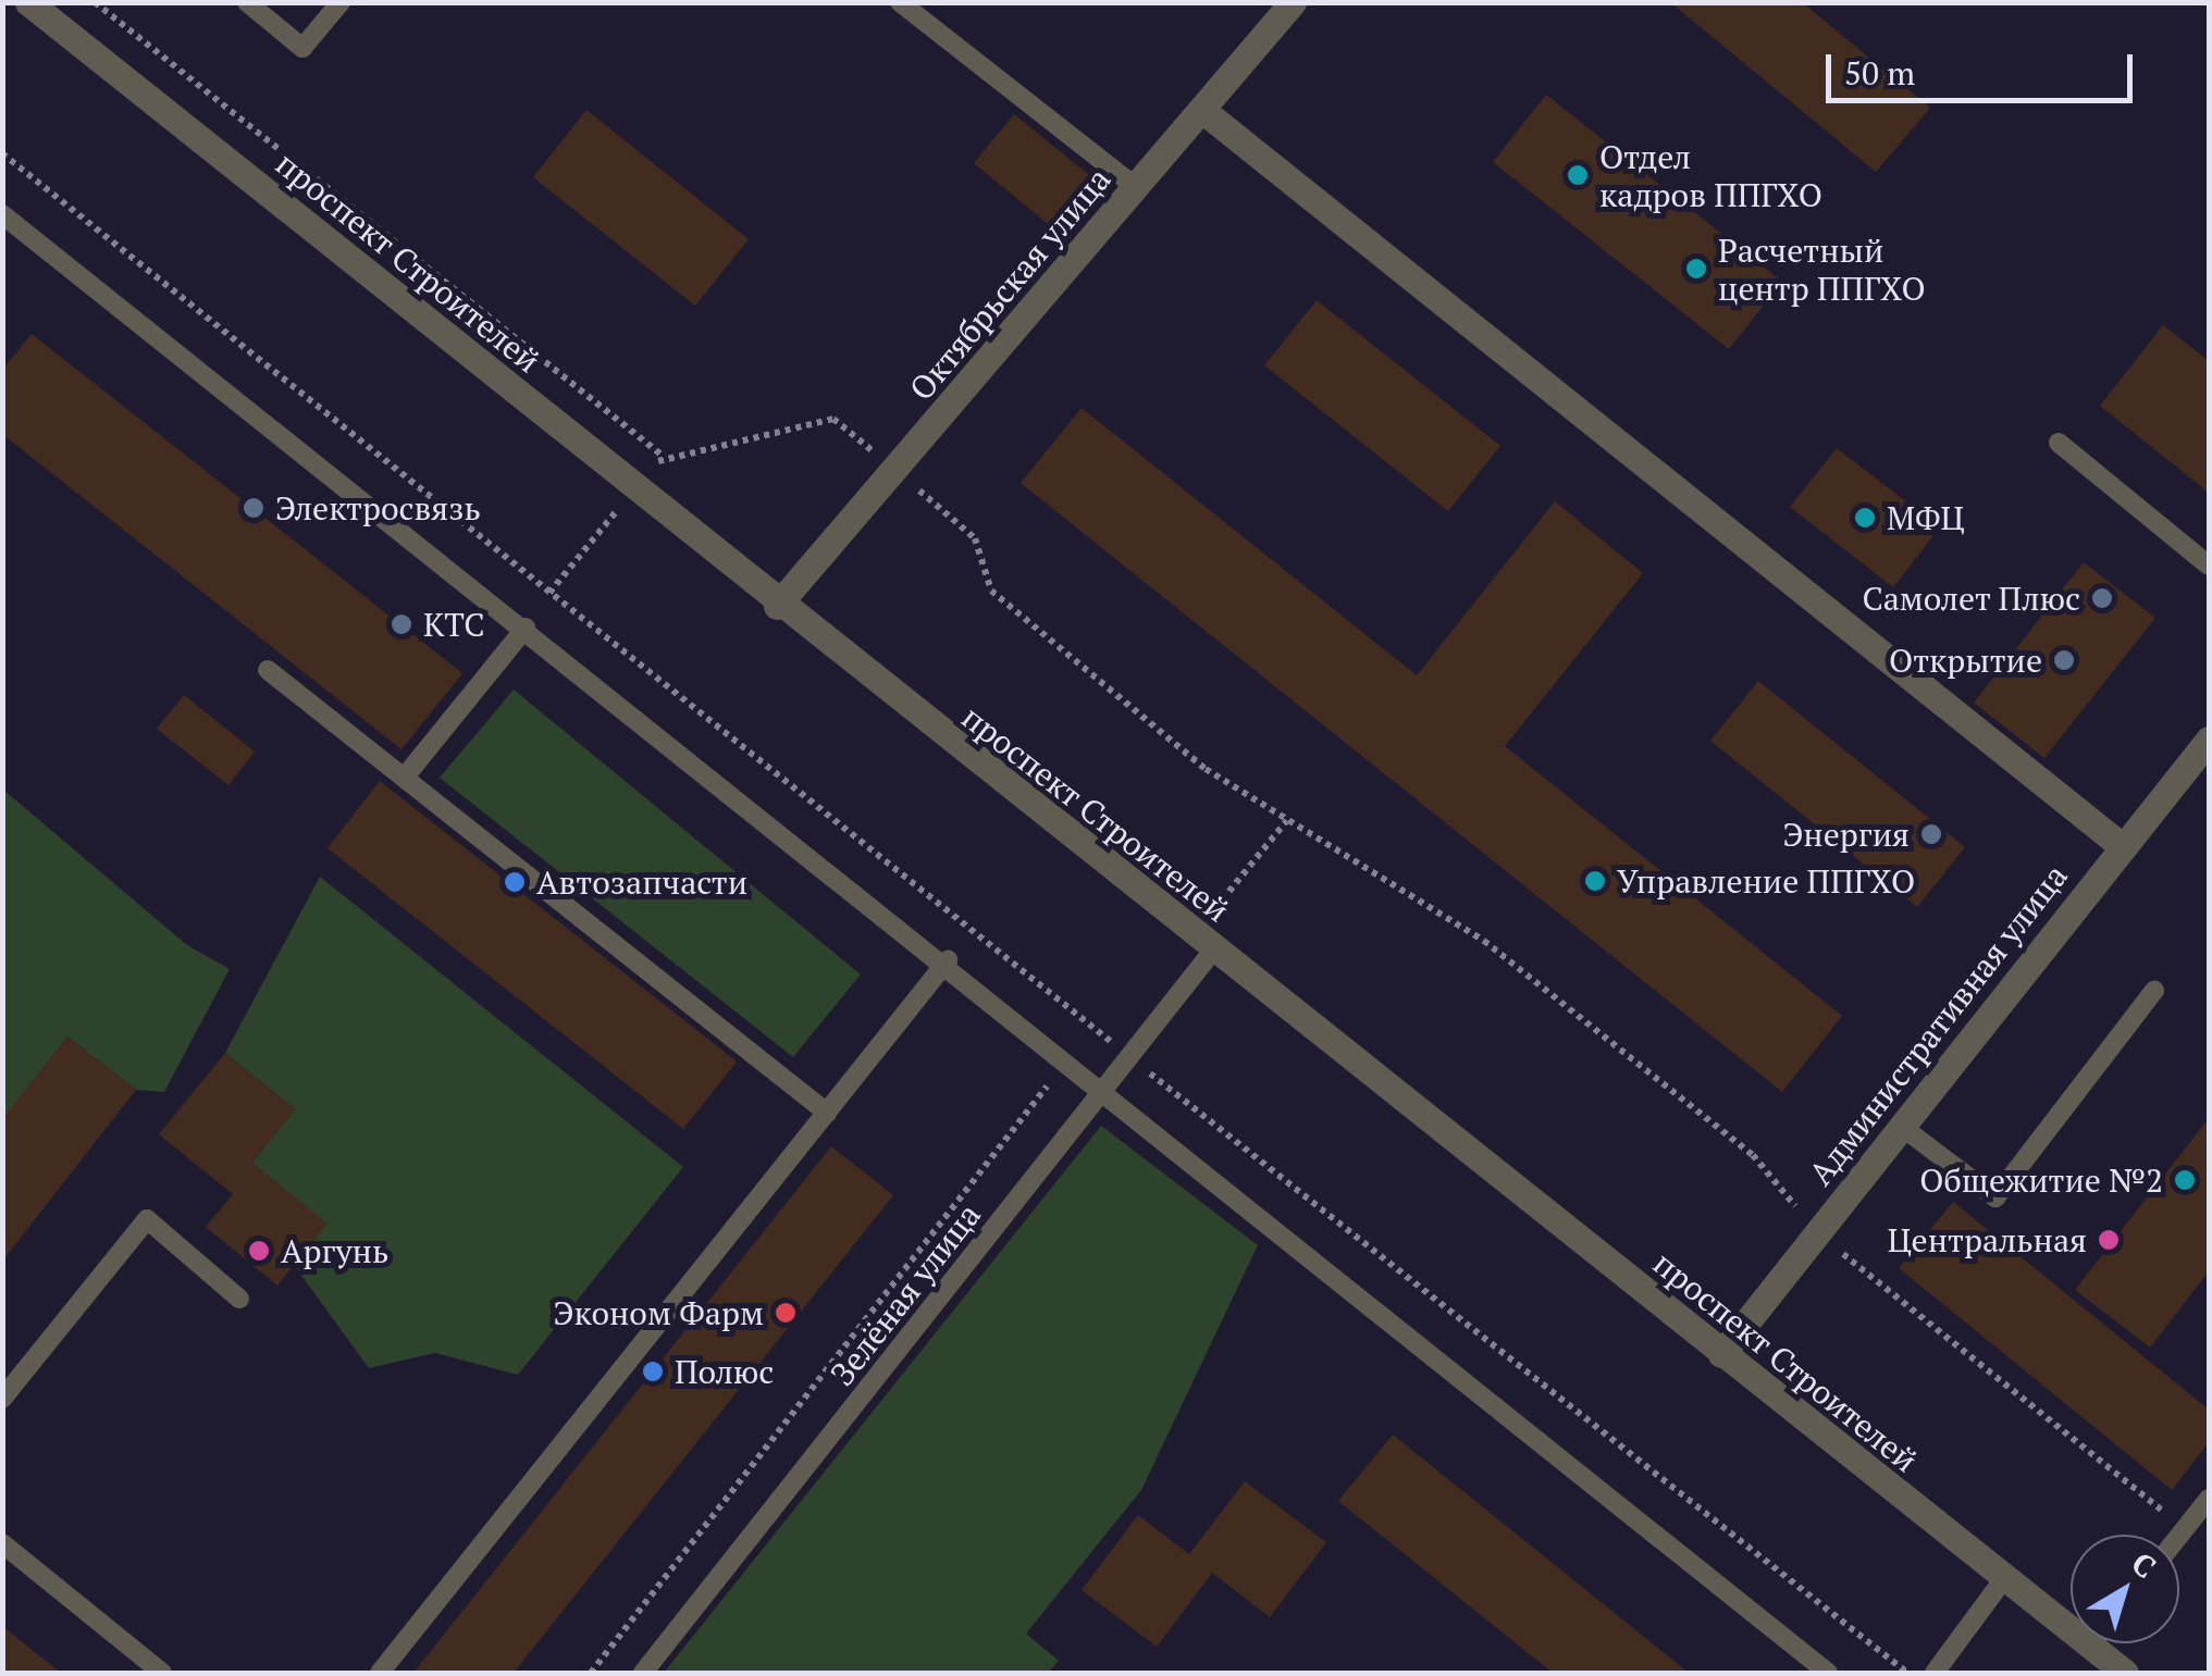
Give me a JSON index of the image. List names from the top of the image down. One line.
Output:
{"streets":{"street":["проспект Строителей","Октябрьская улица","Административная улица"],"lane":["Зелёная улица"]},"crossings":[["проспект Строителей","Октябрьская улица"],["проспект Строителей","Административная улица"],["проспект Строителей","Зелёная улица"]],"places":["Отдел кадров ППГХО","Расчетный центр ППГХО","Электросвязь","МФЦ","Самолет Плюс","КТС","Открытие","Энергия","Управление ППГХО","Автозапчасти","Общежитие №2","Центральная","Аргунь","Эконом Фарм","Полюс"],"scale_bar":"50 m","north":"top right"}
